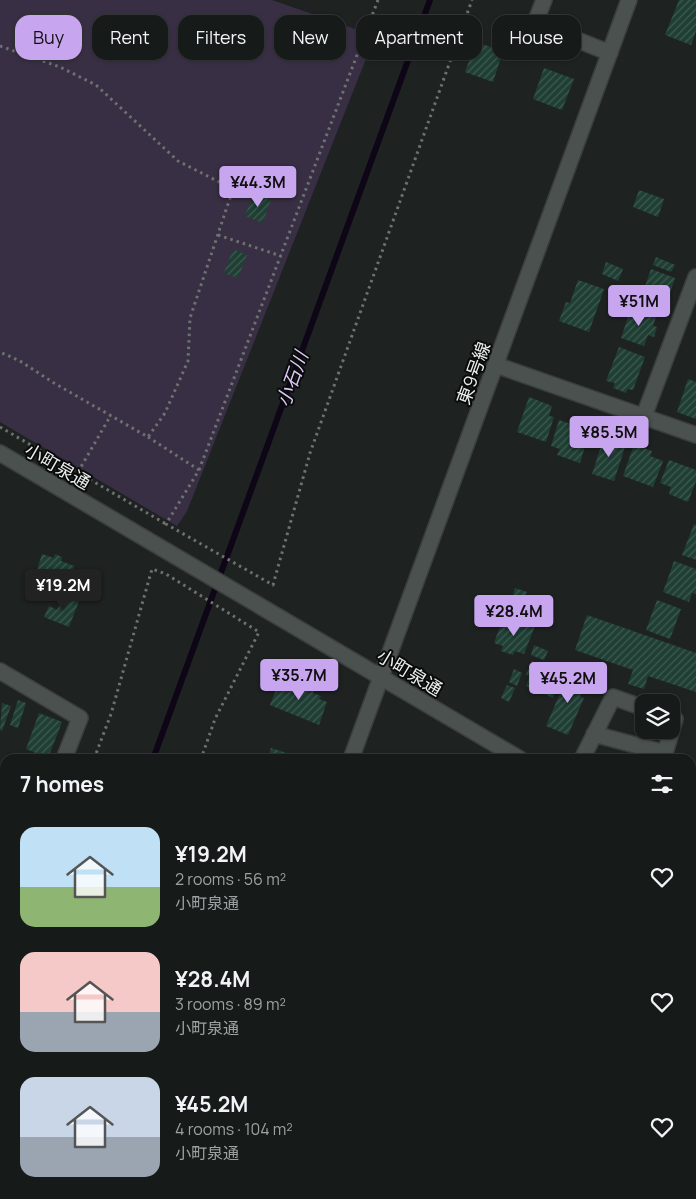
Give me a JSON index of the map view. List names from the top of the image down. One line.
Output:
{"streets":{"street":["東9号線","小町泉通"]},"crossings":[["東9号線","小町泉通"]],"water":["小石川"],"page":{"chip":["Buy","Rent","Filters","New","Apartment","House"],"price":["¥44.3M","¥51M","¥85.5M","¥19.2M","¥28.4M","¥35.7M","¥45.2M"],"heading":"7 homes","list":[{"name":"¥19.2M","note":"2 rooms · 56 m² · 小町泉通"},{"name":"¥28.4M","note":"3 rooms · 89 m² · 小町泉通"},{"name":"¥45.2M","note":"4 rooms · 104 m² · 小町泉通"}]}}
